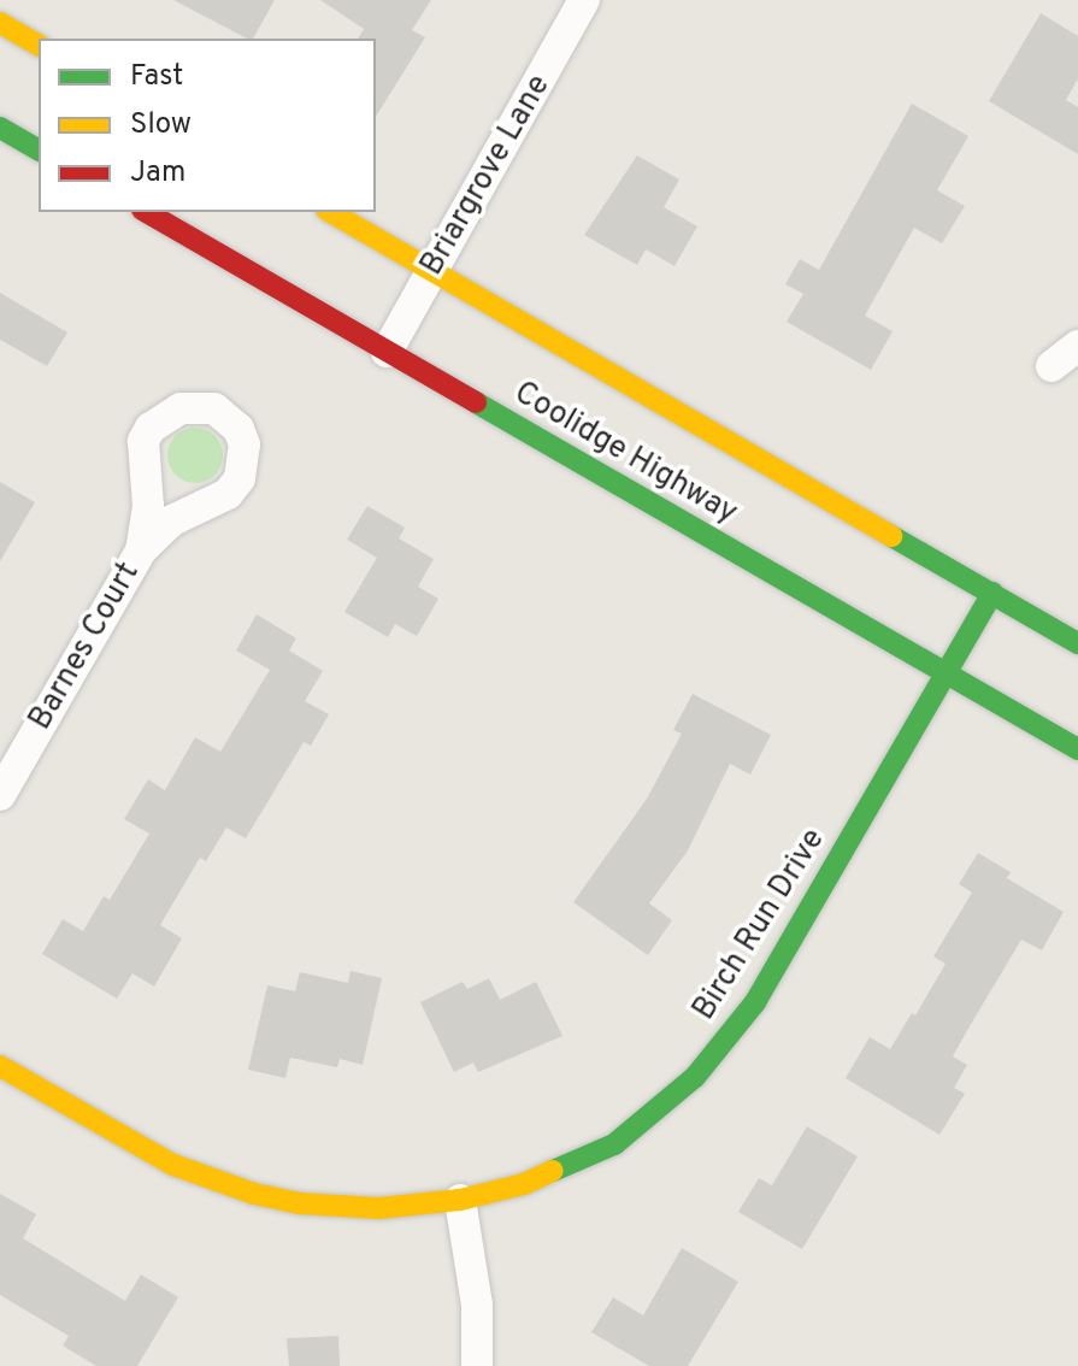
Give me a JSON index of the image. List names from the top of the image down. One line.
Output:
{"streets":{"main road":["Coolidge Highway","Birch Run Drive"],"street":["Briargrove Lane","Barnes Court"]},"crossings":[["Briargrove Lane","Coolidge Highway"],["Coolidge Highway","Birch Run Drive"]],"legend":["Fast","Slow","Jam"]}
